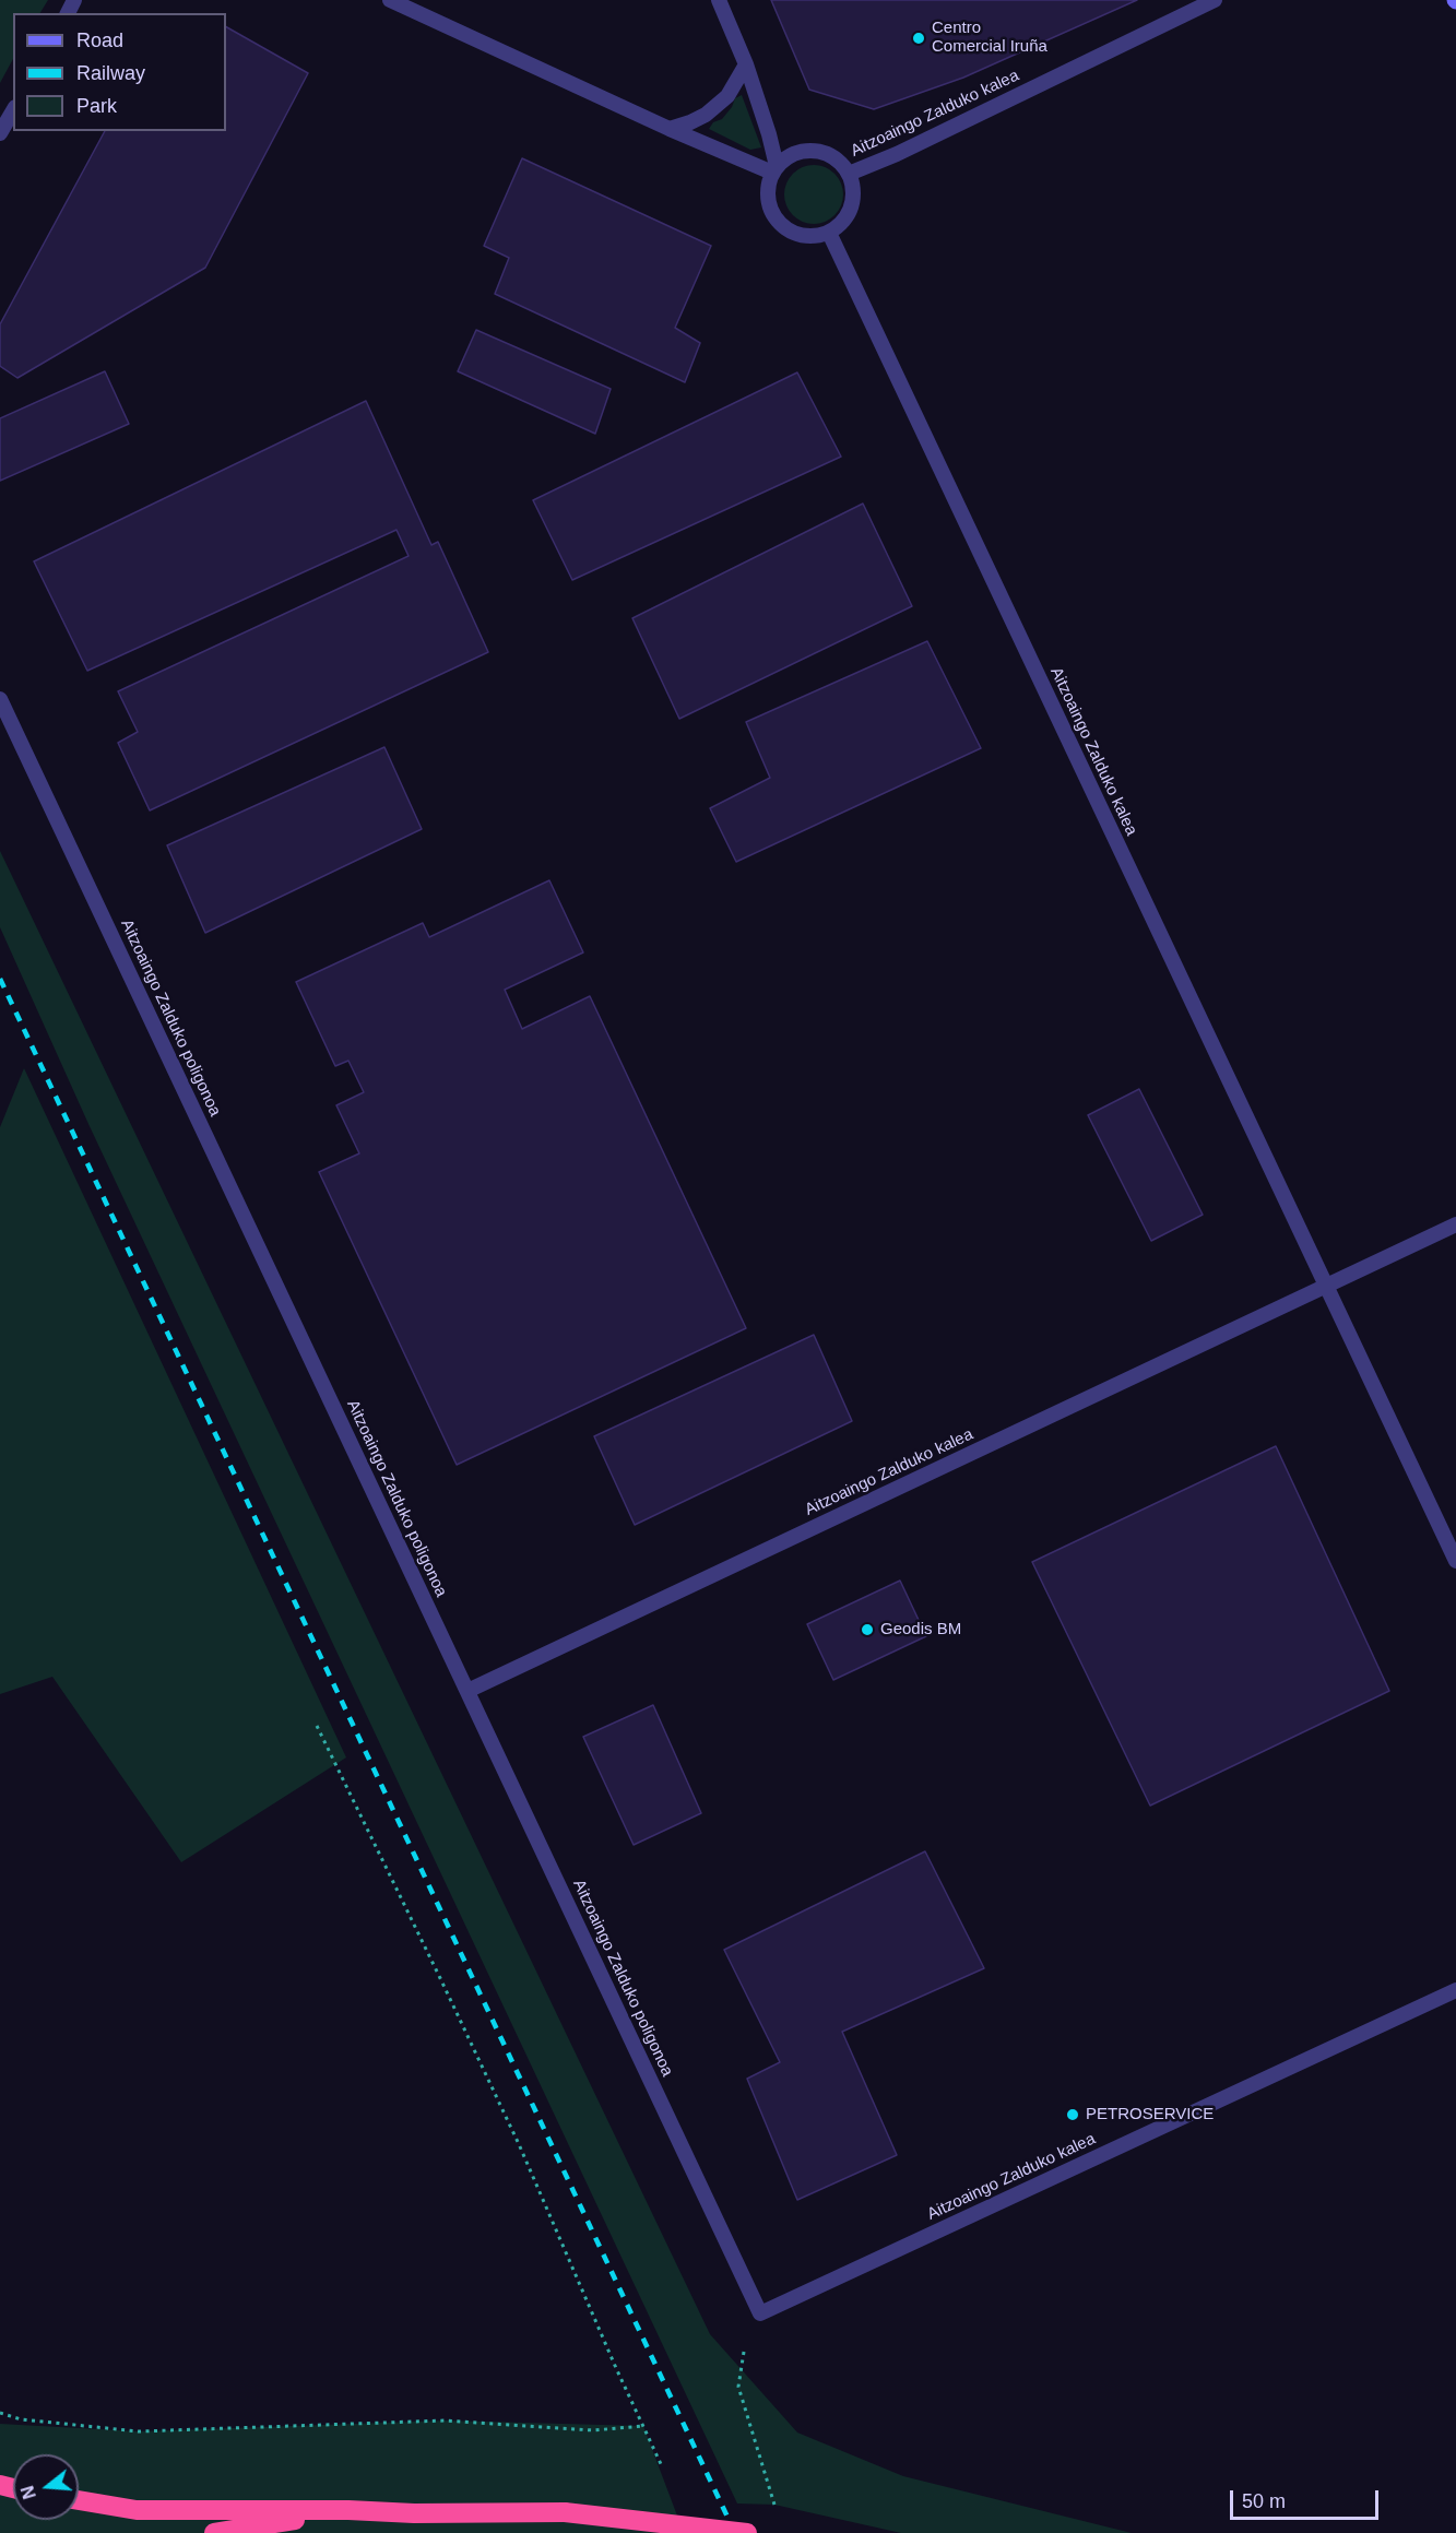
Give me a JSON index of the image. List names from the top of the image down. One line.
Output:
{"streets":{"street":["Aitzoaingo Zalduko kalea","Aitzoaingo Zalduko poligonoa"]},"crossings":[["Aitzoaingo Zalduko kalea","Aitzoaingo Zalduko poligonoa"]],"places":["Centro Comercial Iruña","Geodis BM","PETROSERVICE"],"legend":["Road","Railway","Park"],"scale_bar":"50 m","north":"left"}
